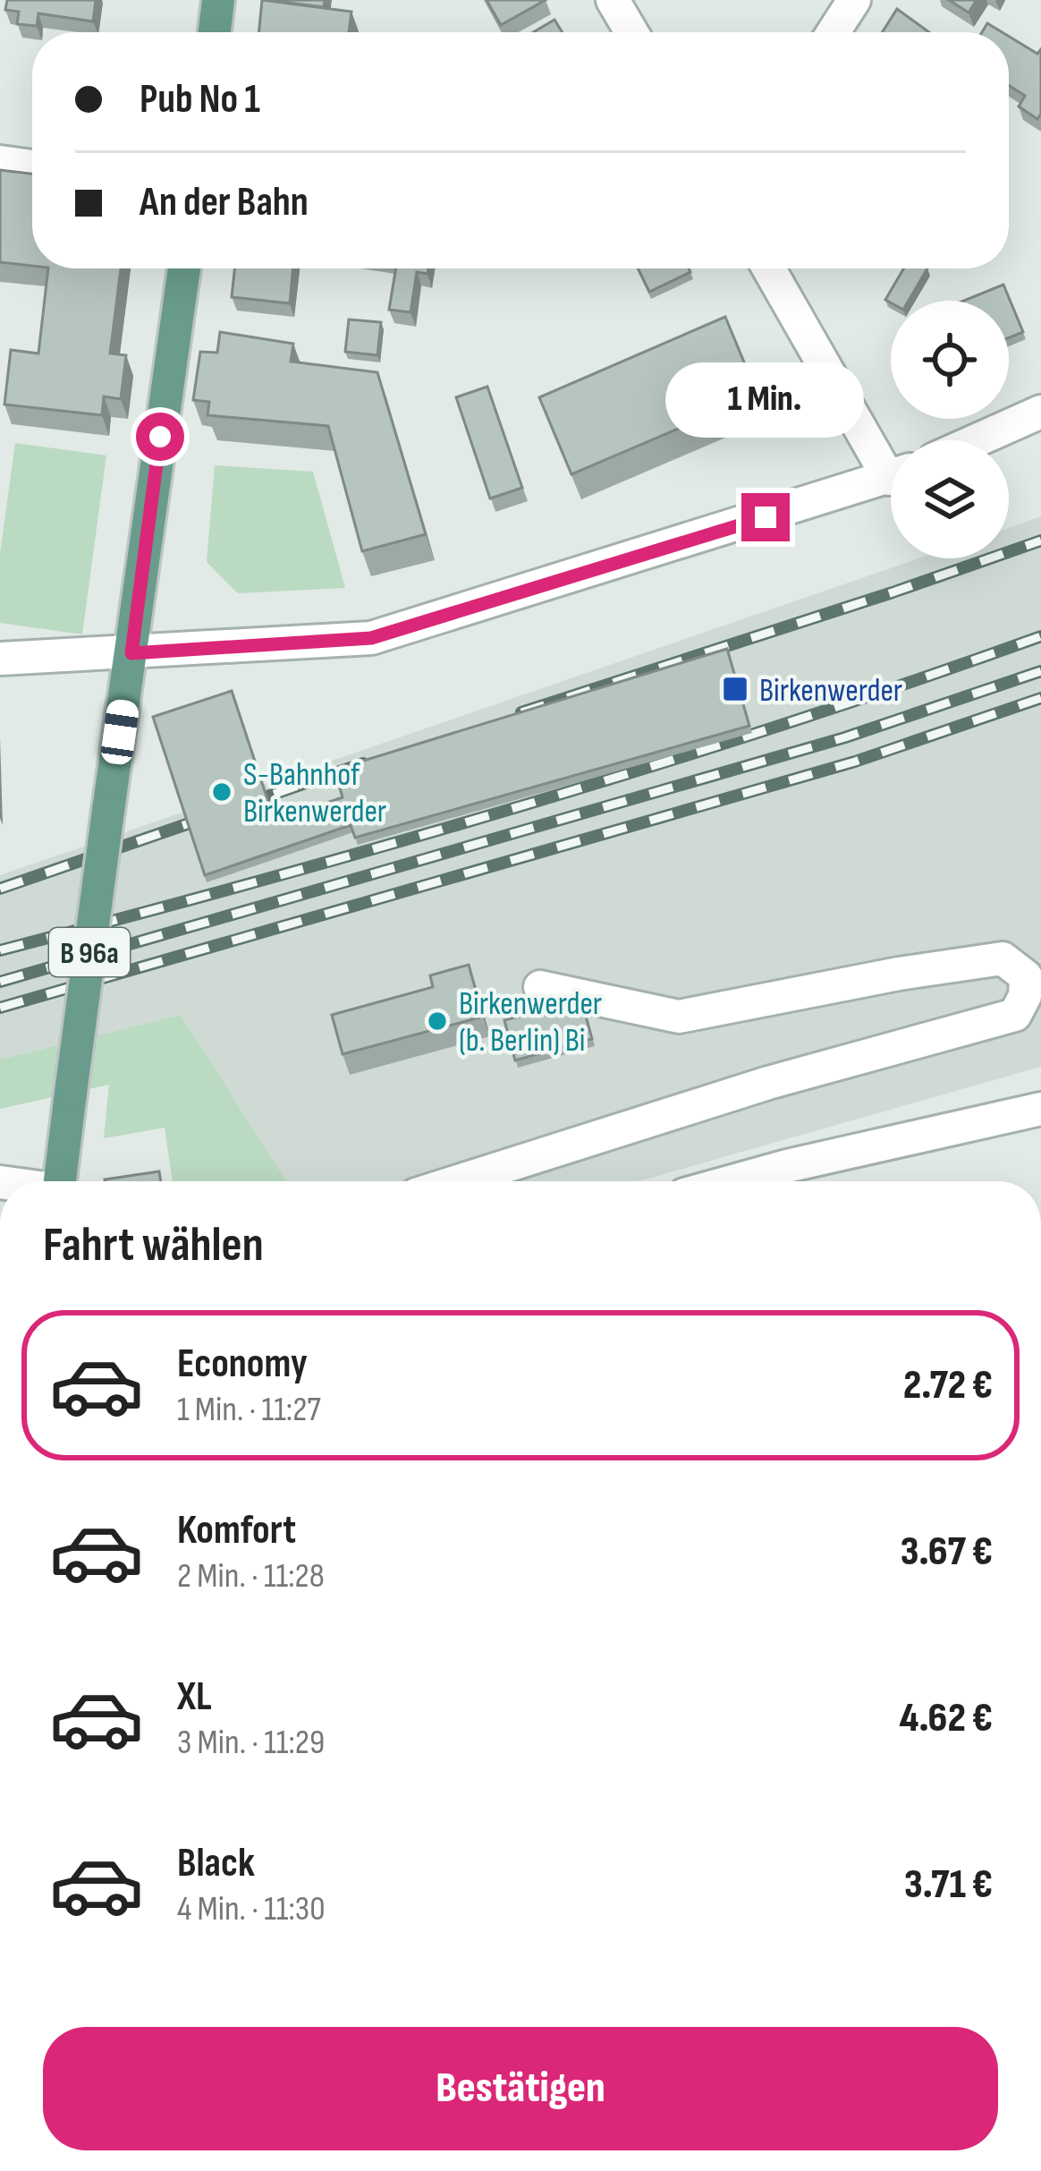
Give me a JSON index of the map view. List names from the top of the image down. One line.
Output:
{"streets":{"main road":["B 96a"]},"places":{"transit":["Birkenwerder"],"other":["S-Bahnhof Birkenwerder","Birkenwerder (b. Berlin) Bi"]},"page":{"banner":["Pub No 1","An der Bahn"],"bubble":"1 Min.","heading":"Fahrt wählen","list":[{"name":"Economy","note":"1 Min. · 11:27","value":"2.72 €"},{"name":"Komfort","note":"2 Min. · 11:28","value":"3.67 €"},{"name":"XL","note":"3 Min. · 11:29","value":"4.62 €"},{"name":"Black","note":"4 Min. · 11:30","value":"3.71 €"}],"buttons":"Bestätigen"}}
